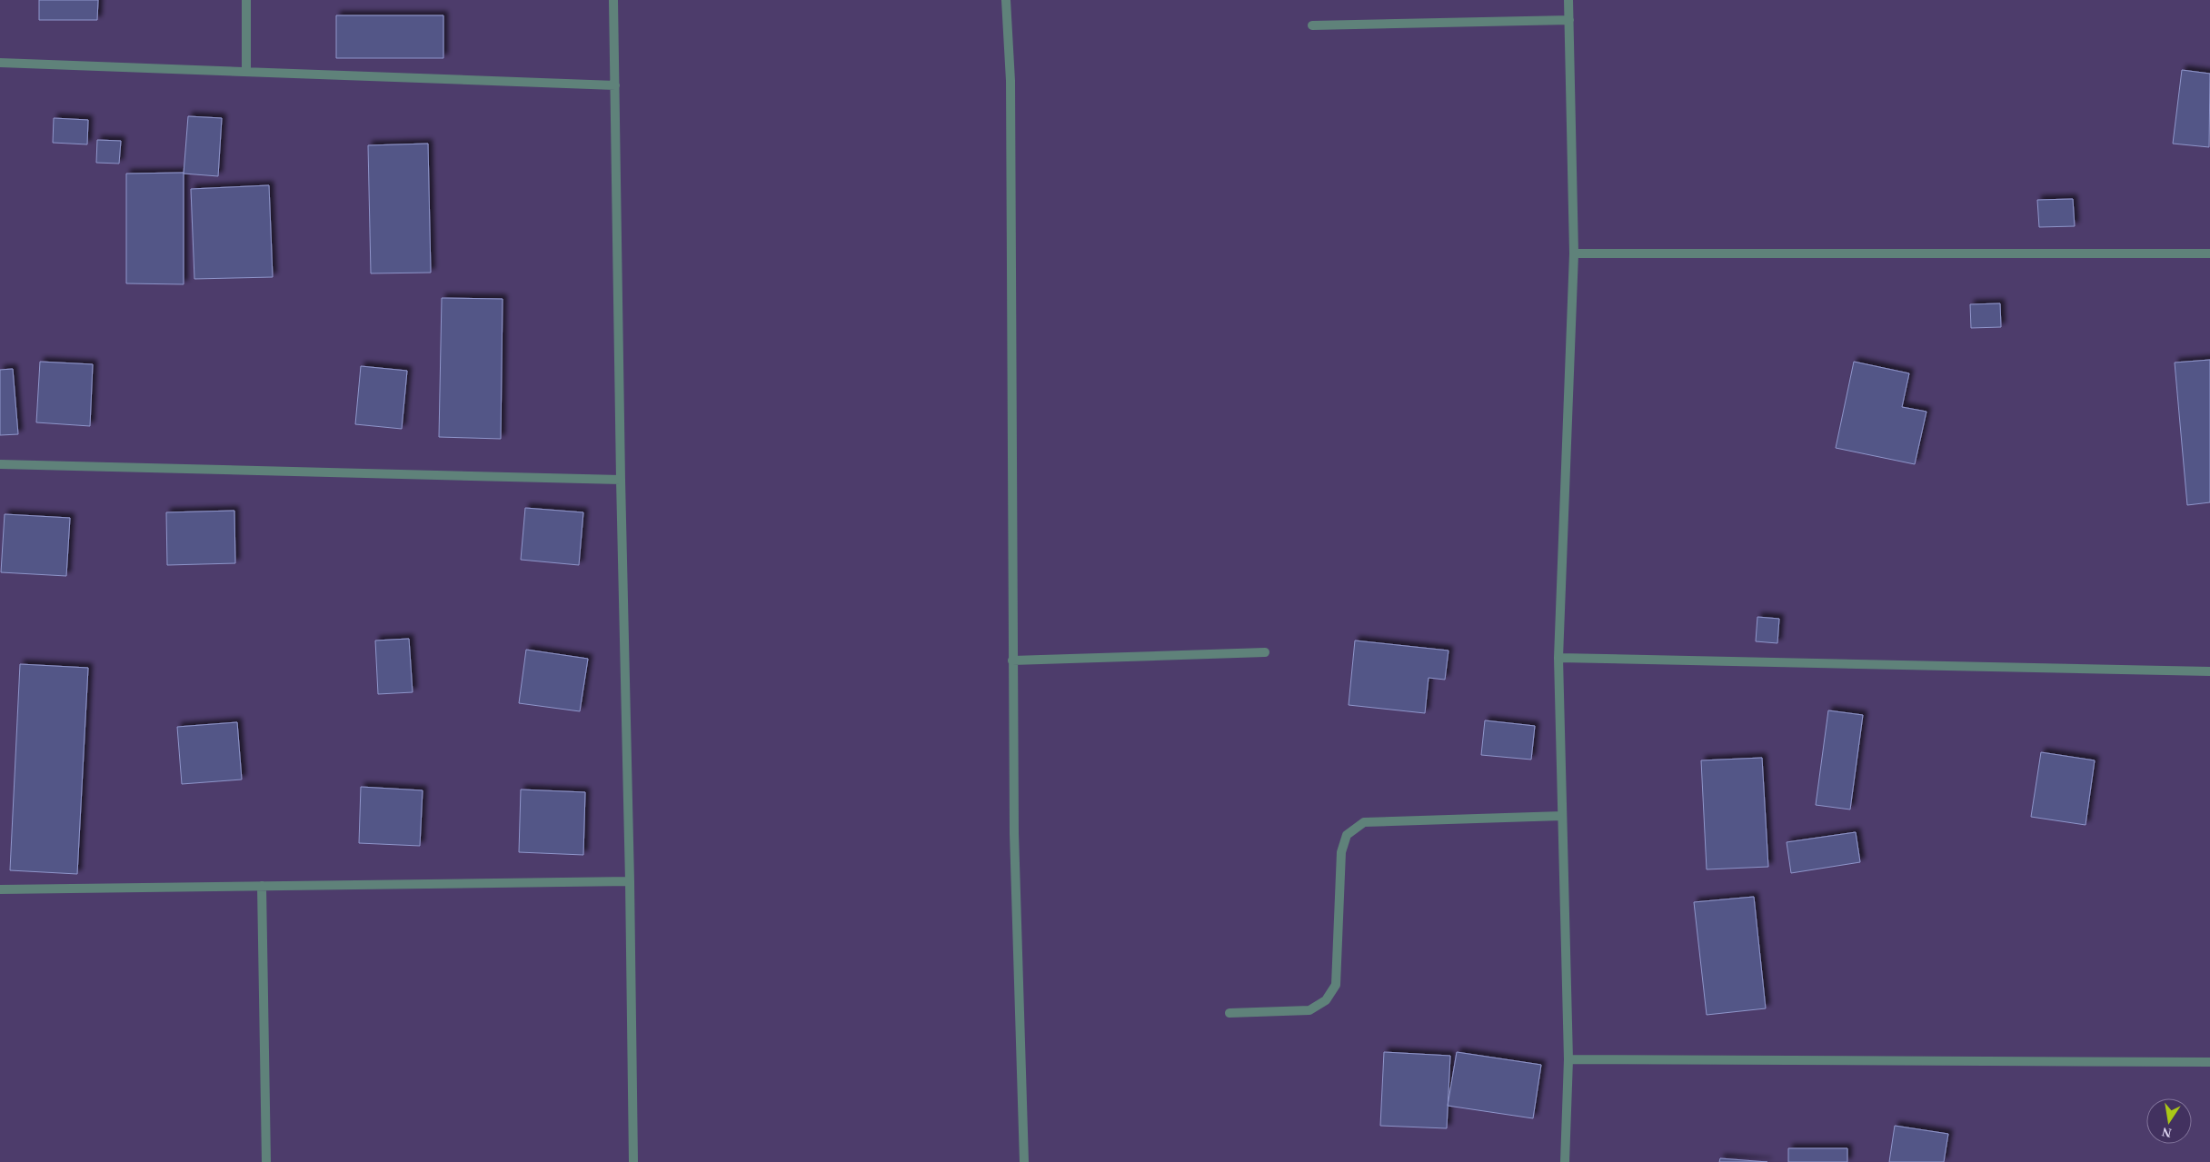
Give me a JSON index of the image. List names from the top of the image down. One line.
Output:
{"north":"bottom"}
